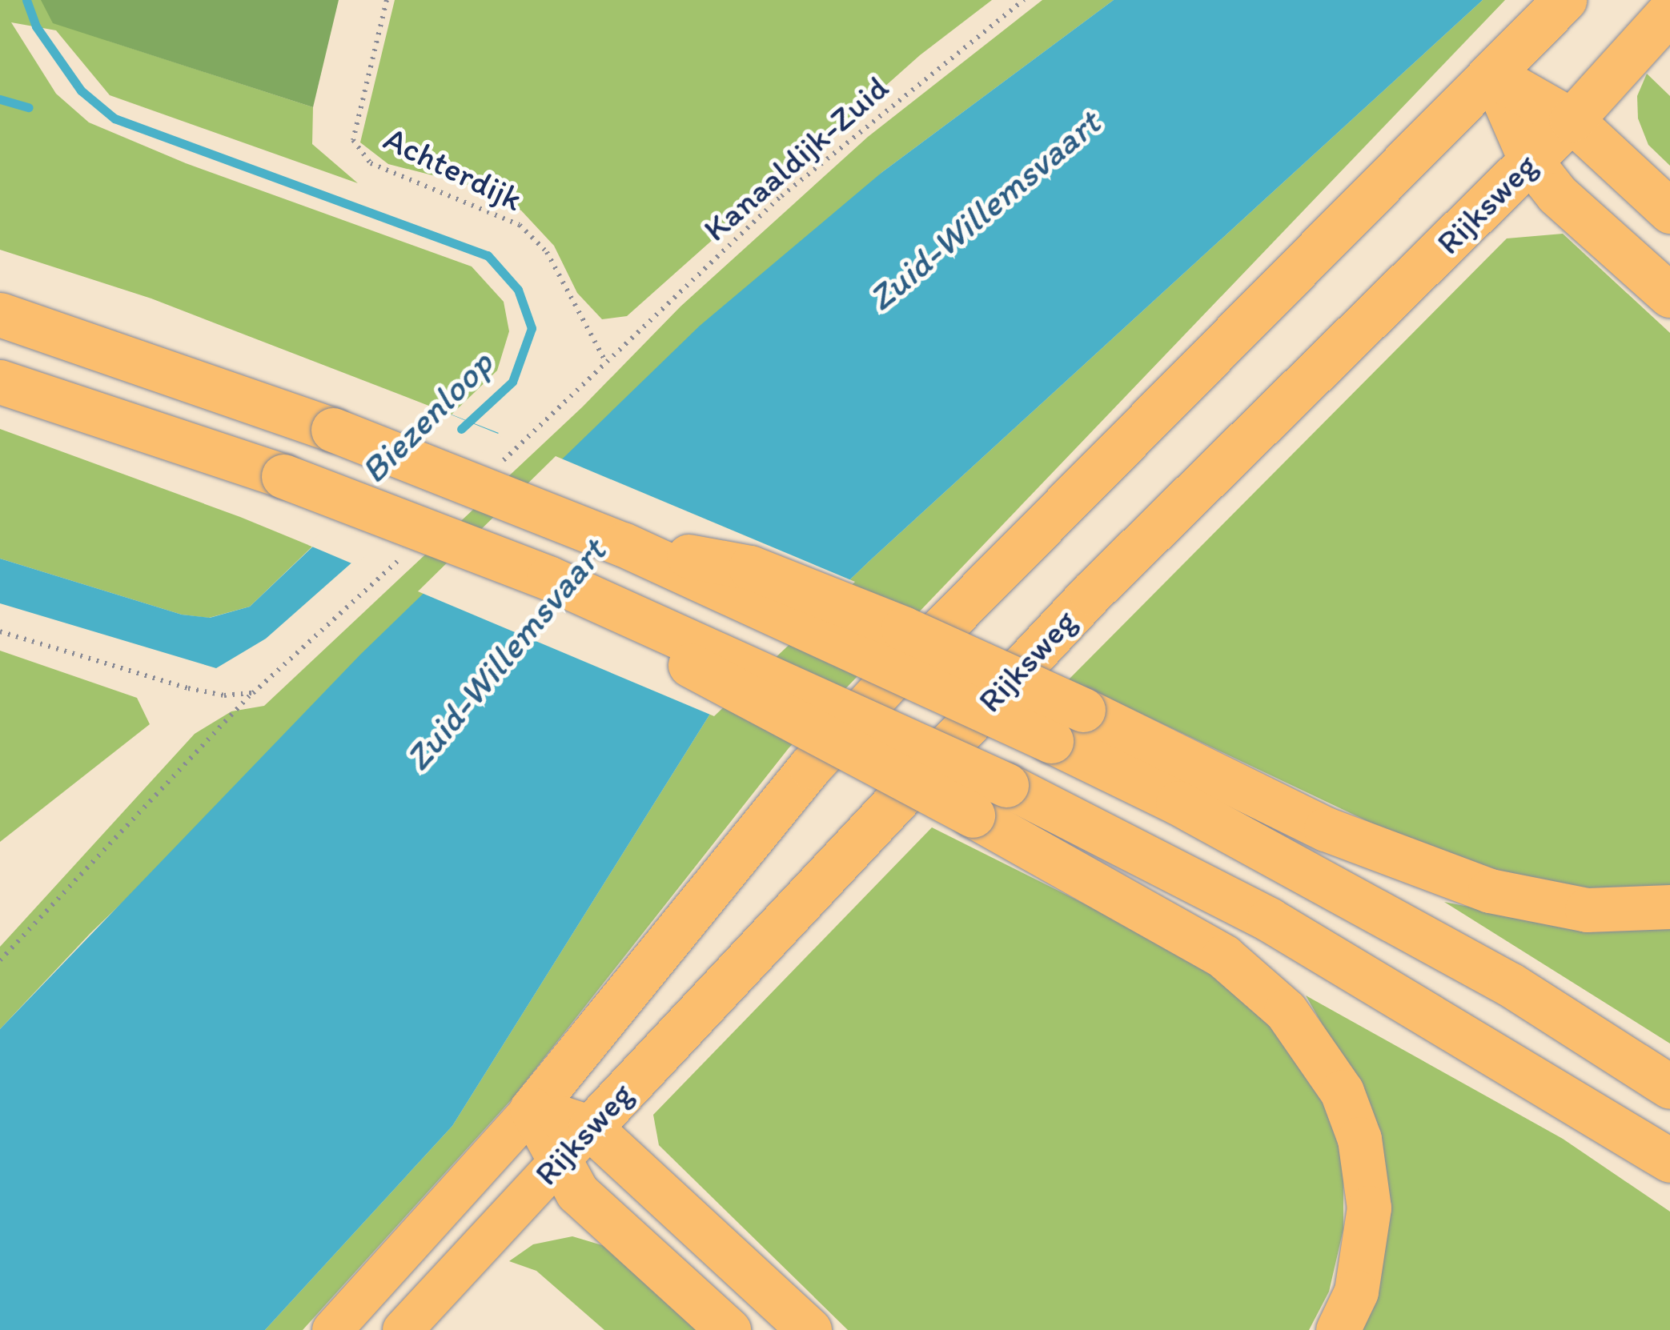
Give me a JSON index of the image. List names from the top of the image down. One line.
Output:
{"streets":{"highway":["Rijksweg"],"path":["Kanaaldijk-Zuid","Achterdijk"]},"crossings":[["Kanaaldijk-Zuid","Achterdijk"]],"water":["Zuid-Willemsvaart","Biezenloop"]}
